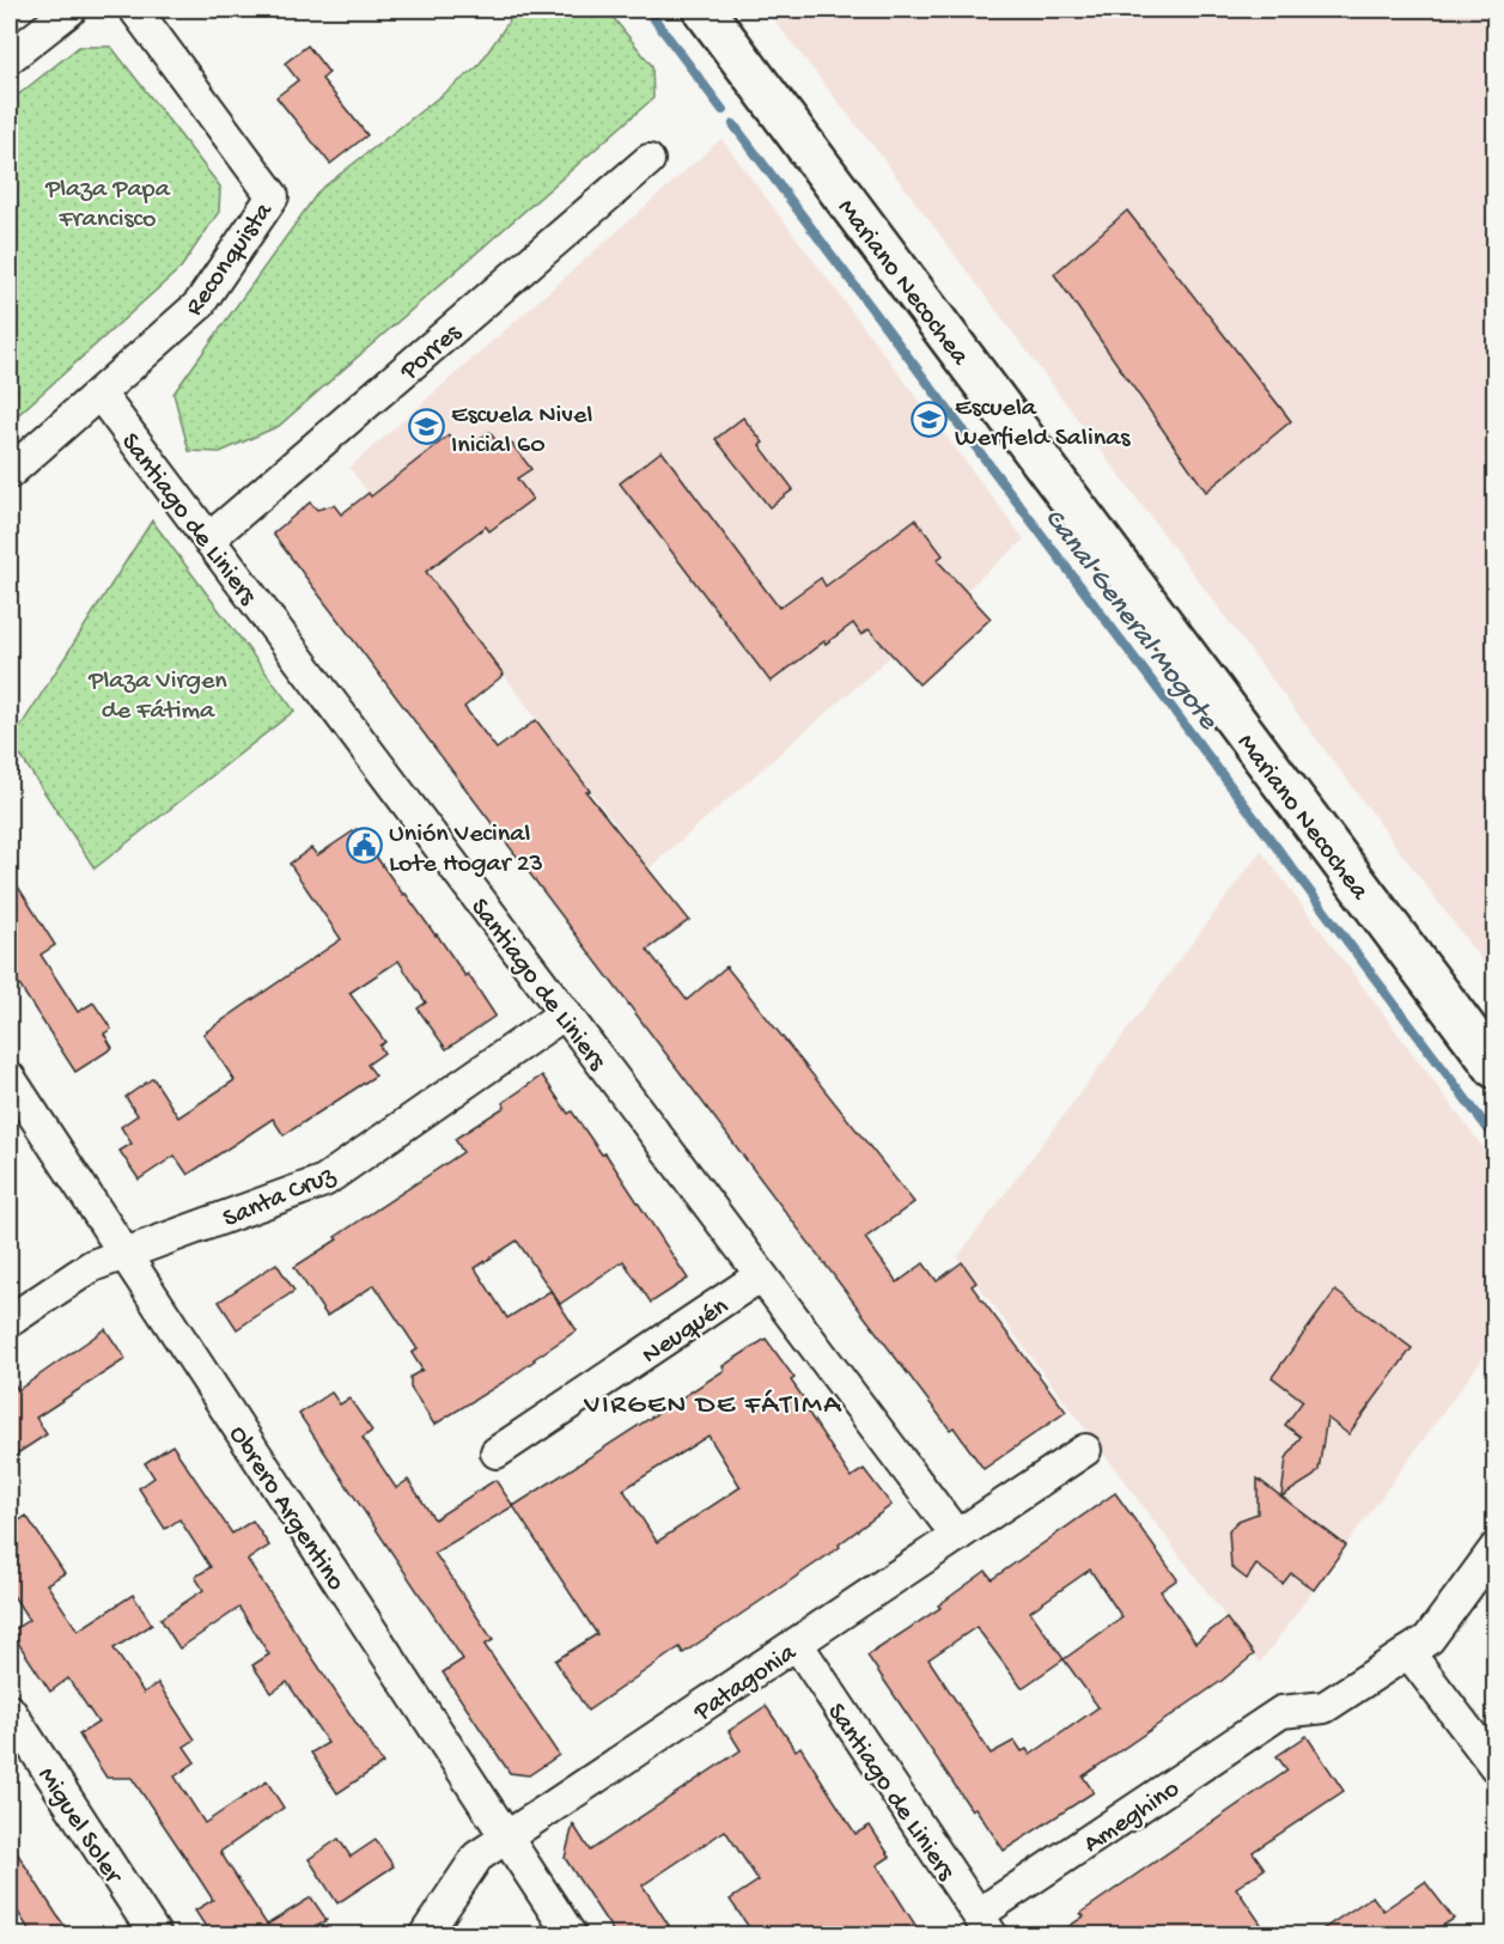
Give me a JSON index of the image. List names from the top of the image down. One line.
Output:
{"streets":{"main road":["Mariano Necochea"],"street":["Reconquista","Porres","Santiago de Liniers","Santa Cruz","Neuquén","Obrero Argentino","Patagonia","Ameghino","Miguel Soler"]},"crossings":[["Reconquista","Santiago de Liniers"],["Porres","Santiago de Liniers"],["Santiago de Liniers","Santa Cruz"],["Santiago de Liniers","Neuquén"],["Santiago de Liniers","Patagonia"],["Santiago de Liniers","Ameghino"],["Santa Cruz","Obrero Argentino"],["Obrero Argentino","Patagonia"]],"districts":["VIRGEN DE FÁTIMA"],"water":["Canal General Mogote"],"parks":["Plaza Papa Francisco","Plaza Virgen de Fátima"],"places":{"school or university":["Escuela Werfield Salinas","Escuela Nivel Inicial 60"],"public building":["Unión Vecinal Lote Hogar 23"]}}
